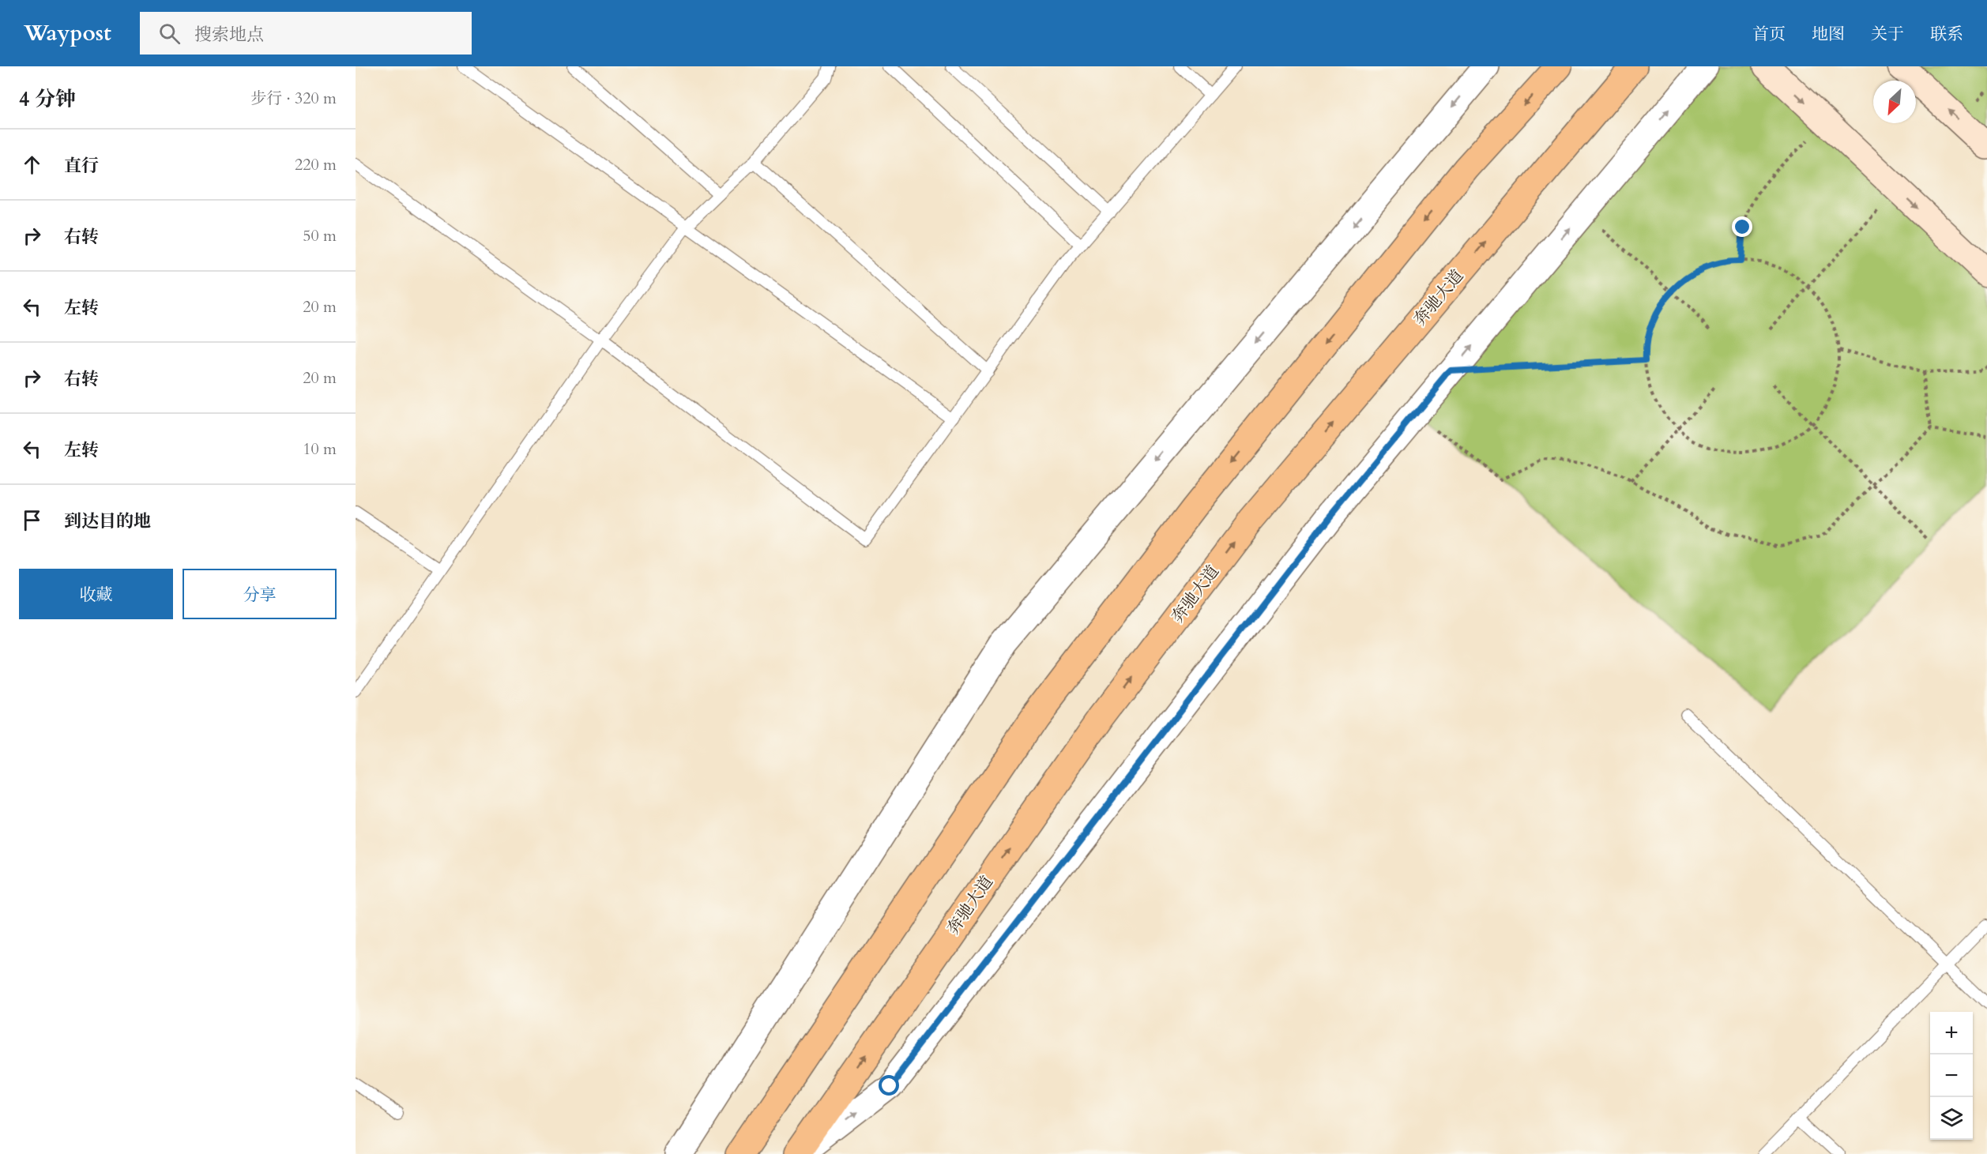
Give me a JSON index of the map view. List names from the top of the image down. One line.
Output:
{"streets":{"main road":["奔驰大道"]},"north":"bottom left","page":{"header":"Waypost","search":"搜索地点","nav":["首页","地图","关于","联系"],"heading":["4 分钟","步行 · 320 m"],"list":[["直行","220 m"],["右转","50 m"],["左转","20 m"],["右转","20 m"],["左转","10 m"],"到达目的地"],"buttons":["收藏","分享"],"map_buttons":["+","−"]}}
